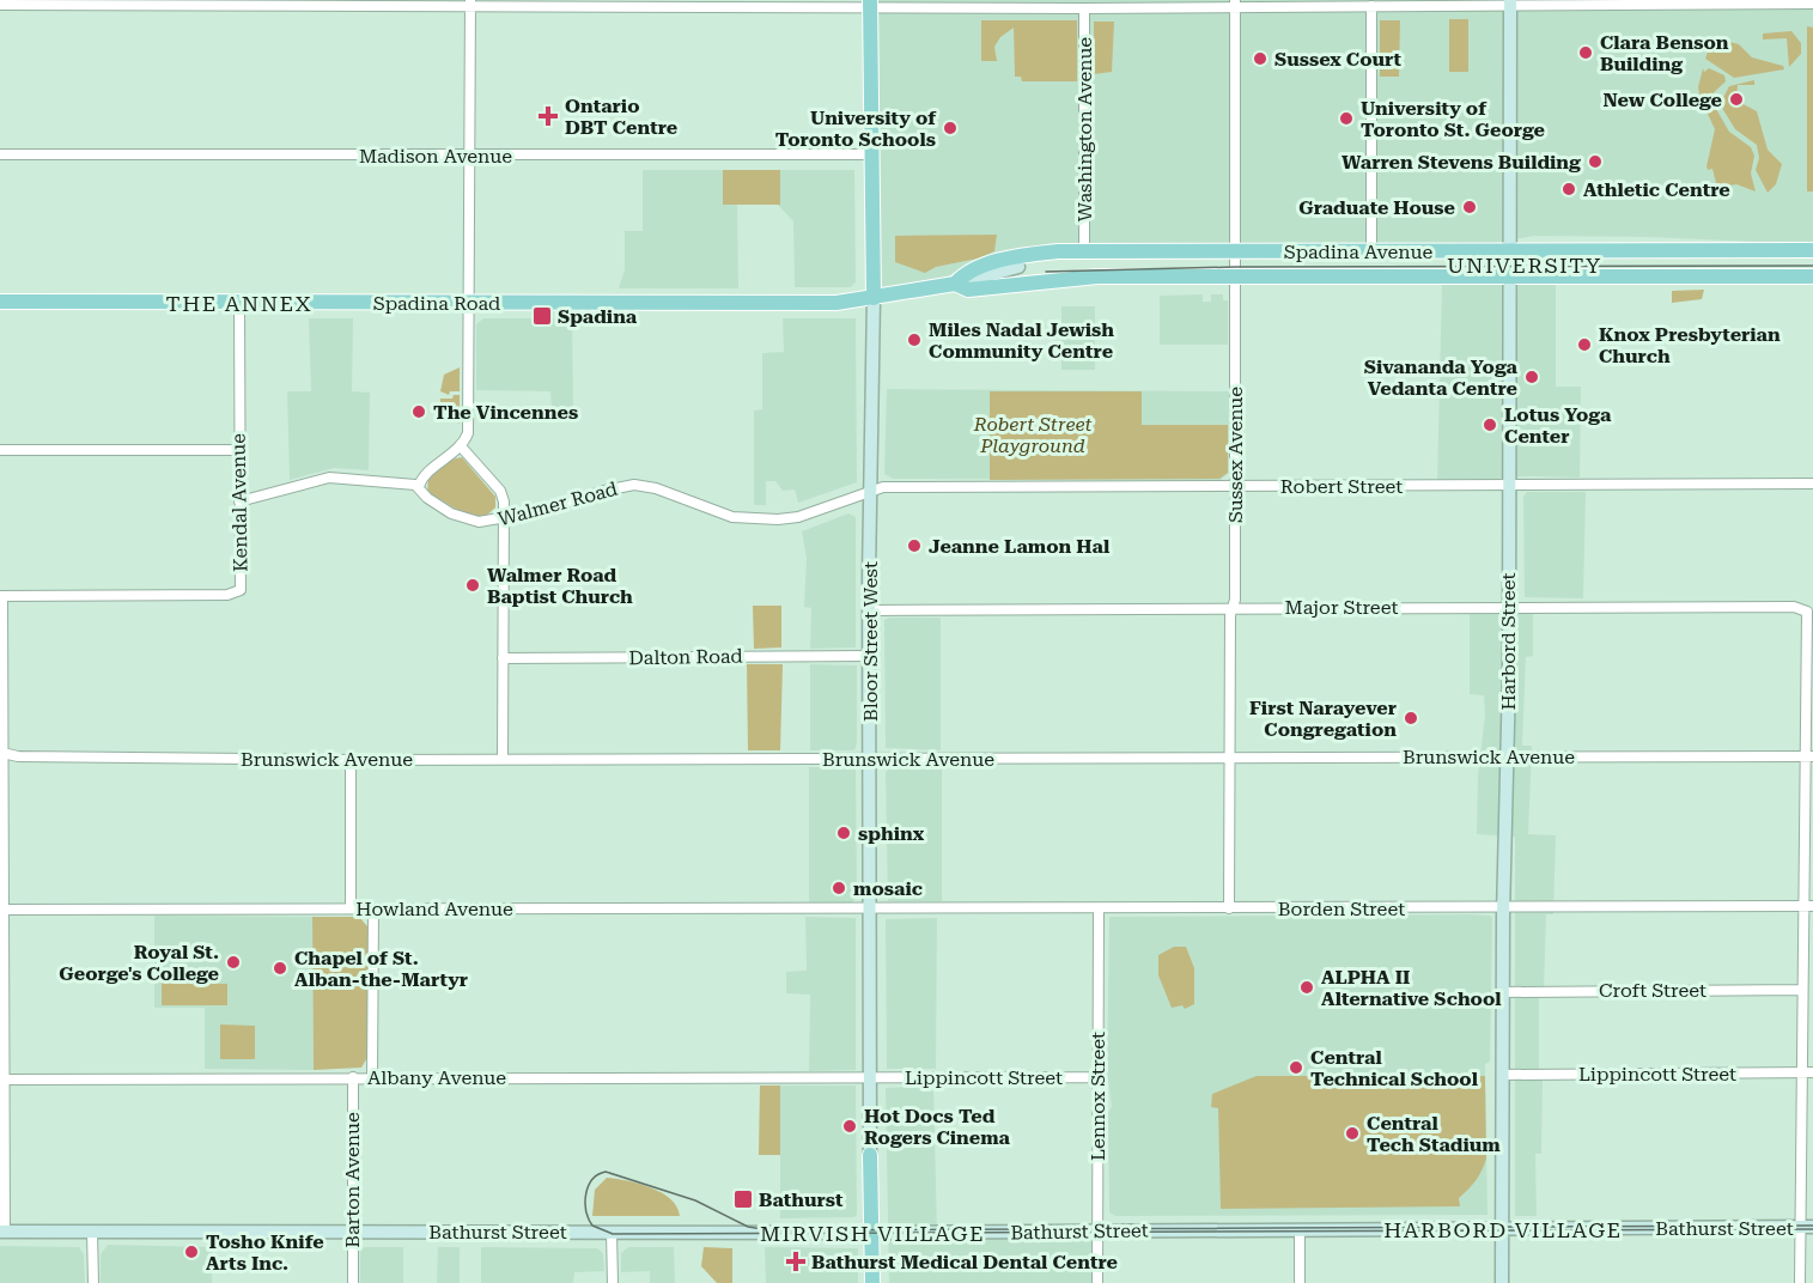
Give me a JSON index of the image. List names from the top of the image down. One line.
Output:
{"streets":{"main road":["Spadina Avenue","Spadina Road","Bloor Street West","Harbord Street","Bathurst Street"],"street":["Washington Avenue","Madison Avenue","Sussex Avenue","Robert Street","Kendal Avenue","Walmer Road","Major Street","Dalton Road","Brunswick Avenue","Howland Avenue","Borden Street","Croft Street","Lippincott Street","Albany Avenue","Lennox Street","Barton Avenue"]},"crossings":[["Washington Avenue","Spadina Avenue"],["Madison Avenue","Bloor Street West"],["Spadina Avenue","Spadina Road"],["Spadina Avenue","Sussex Avenue"],["Spadina Avenue","Bloor Street West"],["Spadina Avenue","Harbord Street"],["Spadina Road","Kendal Avenue"],["Spadina Road","Bloor Street West"],["Sussex Avenue","Robert Street"],["Sussex Avenue","Major Street"],["Sussex Avenue","Brunswick Avenue"],["Sussex Avenue","Borden Street"],["Robert Street","Walmer Road"],["Robert Street","Bloor Street West"],["Robert Street","Harbord Street"],["Walmer Road","Bloor Street West"],["Major Street","Bloor Street West"],["Major Street","Harbord Street"],["Bloor Street West","Dalton Road"],["Bloor Street West","Brunswick Avenue"],["Bloor Street West","Howland Avenue"],["Bloor Street West","Borden Street"],["Bloor Street West","Lippincott Street"],["Bloor Street West","Albany Avenue"],["Bloor Street West","Bathurst Street"],["Harbord Street","Brunswick Avenue"],["Harbord Street","Borden Street"],["Harbord Street","Croft Street"],["Harbord Street","Lippincott Street"],["Harbord Street","Bathurst Street"],["Howland Avenue","Borden Street"],["Borden Street","Lennox Street"],["Lippincott Street","Albany Avenue"],["Lippincott Street","Lennox Street"],["Albany Avenue","Barton Avenue"],["Lennox Street","Bathurst Street"],["Barton Avenue","Bathurst Street"]],"districts":["UNIVERSITY","THE ANNEX","HARBORD VILLAGE","MIRVISH VILLAGE"],"parks":["Robert Street Playground"],"places":{"other":["Clara Benson Building","Sussex Court","New College","University of Toronto St. George","University of Toronto Schools","Warren Stevens Building","Athletic Centre","Graduate House","Miles Nadal Jewish Community Centre","Knox Presbyterian Church","Sivananda Yoga Vedanta Centre","The Vincennes","Lotus Yoga Center","Jeanne Lamon Hal","Walmer Road Baptist Church","First Narayever Congregation","sphinx","mosaic","Royal St. George's College","Chapel of St. Alban-the-Martyr","ALPHA II Alternative School","Central Technical School","Hot Docs Ted Rogers Cinema","Central Tech Stadium","Tosho Knife Arts Inc."],"health":["Ontario DBT Centre","Bathurst Medical Dental Centre"],"transit":["Spadina","Bathurst"]}}
